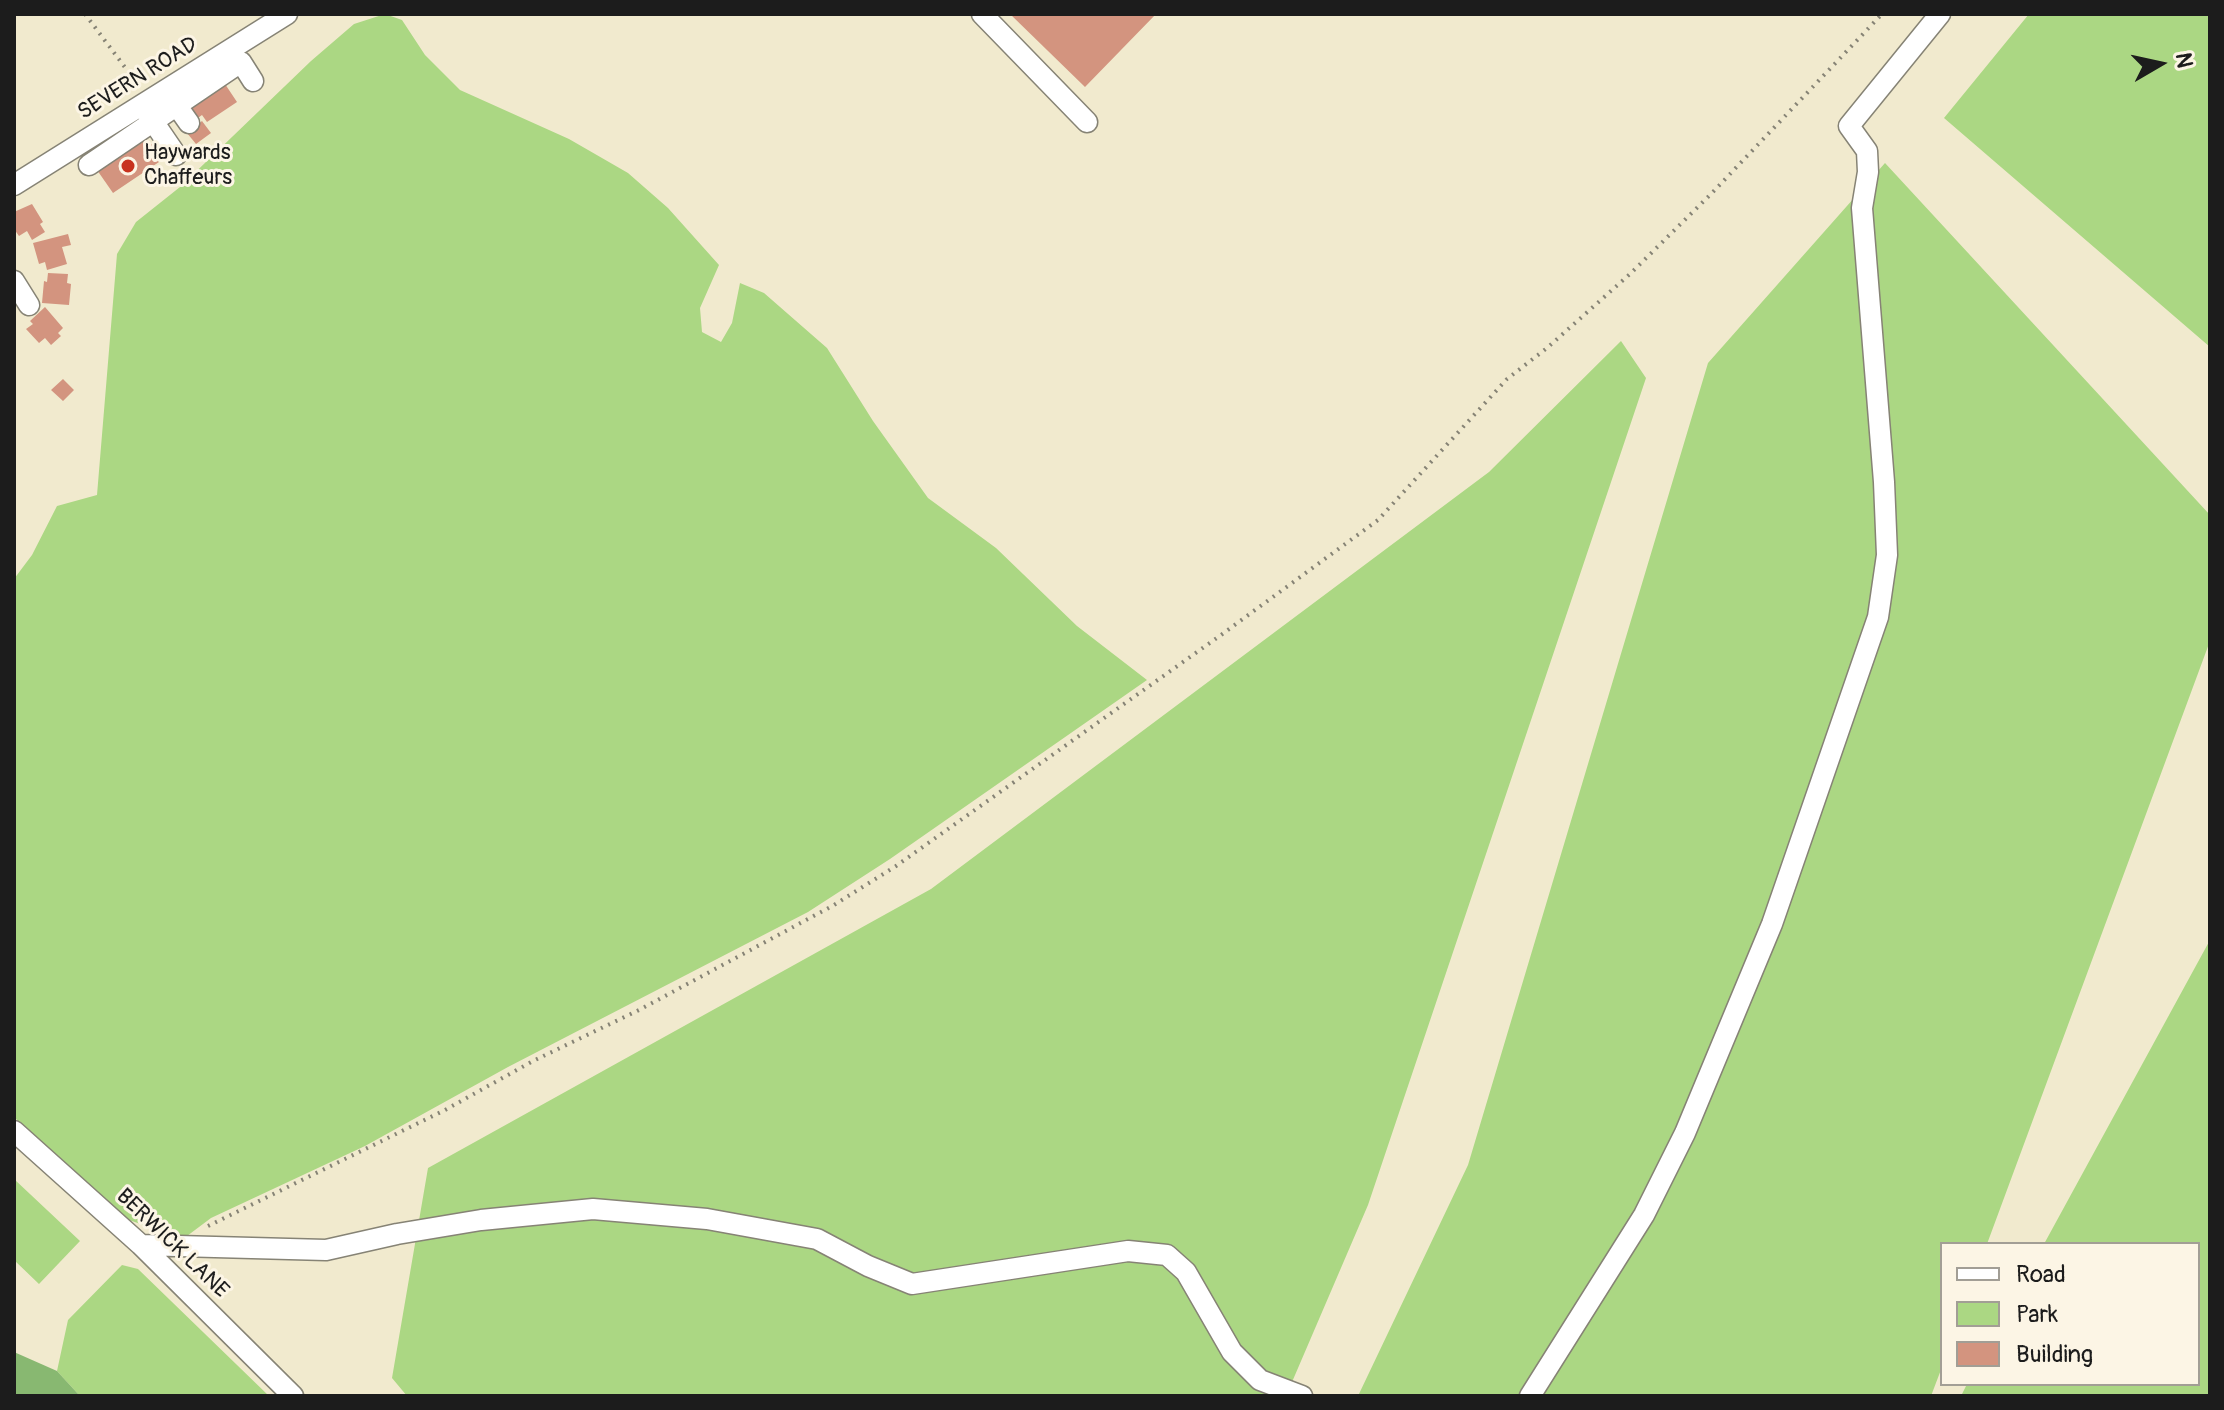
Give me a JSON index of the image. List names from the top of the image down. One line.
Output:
{"streets":{"street":["SEVERN ROAD","BERWICK LANE"]},"places":["Haywards Chaffeurs"],"legend":["Road","Park","Building"],"north":"right"}
